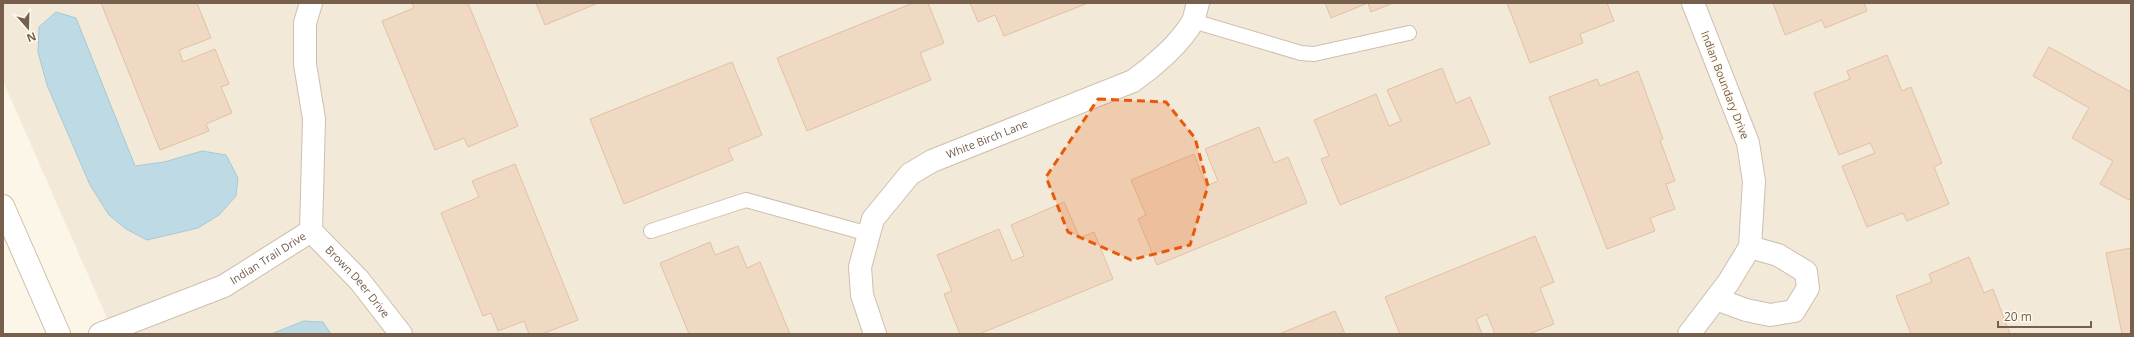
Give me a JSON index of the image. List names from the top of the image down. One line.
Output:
{"streets":{"street":["Indian Boundary Drive","White Birch Lane","Indian Trail Drive","Brown Deer Drive"]},"crossings":[["Indian Trail Drive","Brown Deer Drive"]],"scale_bar":"20 m","north":"bottom"}
